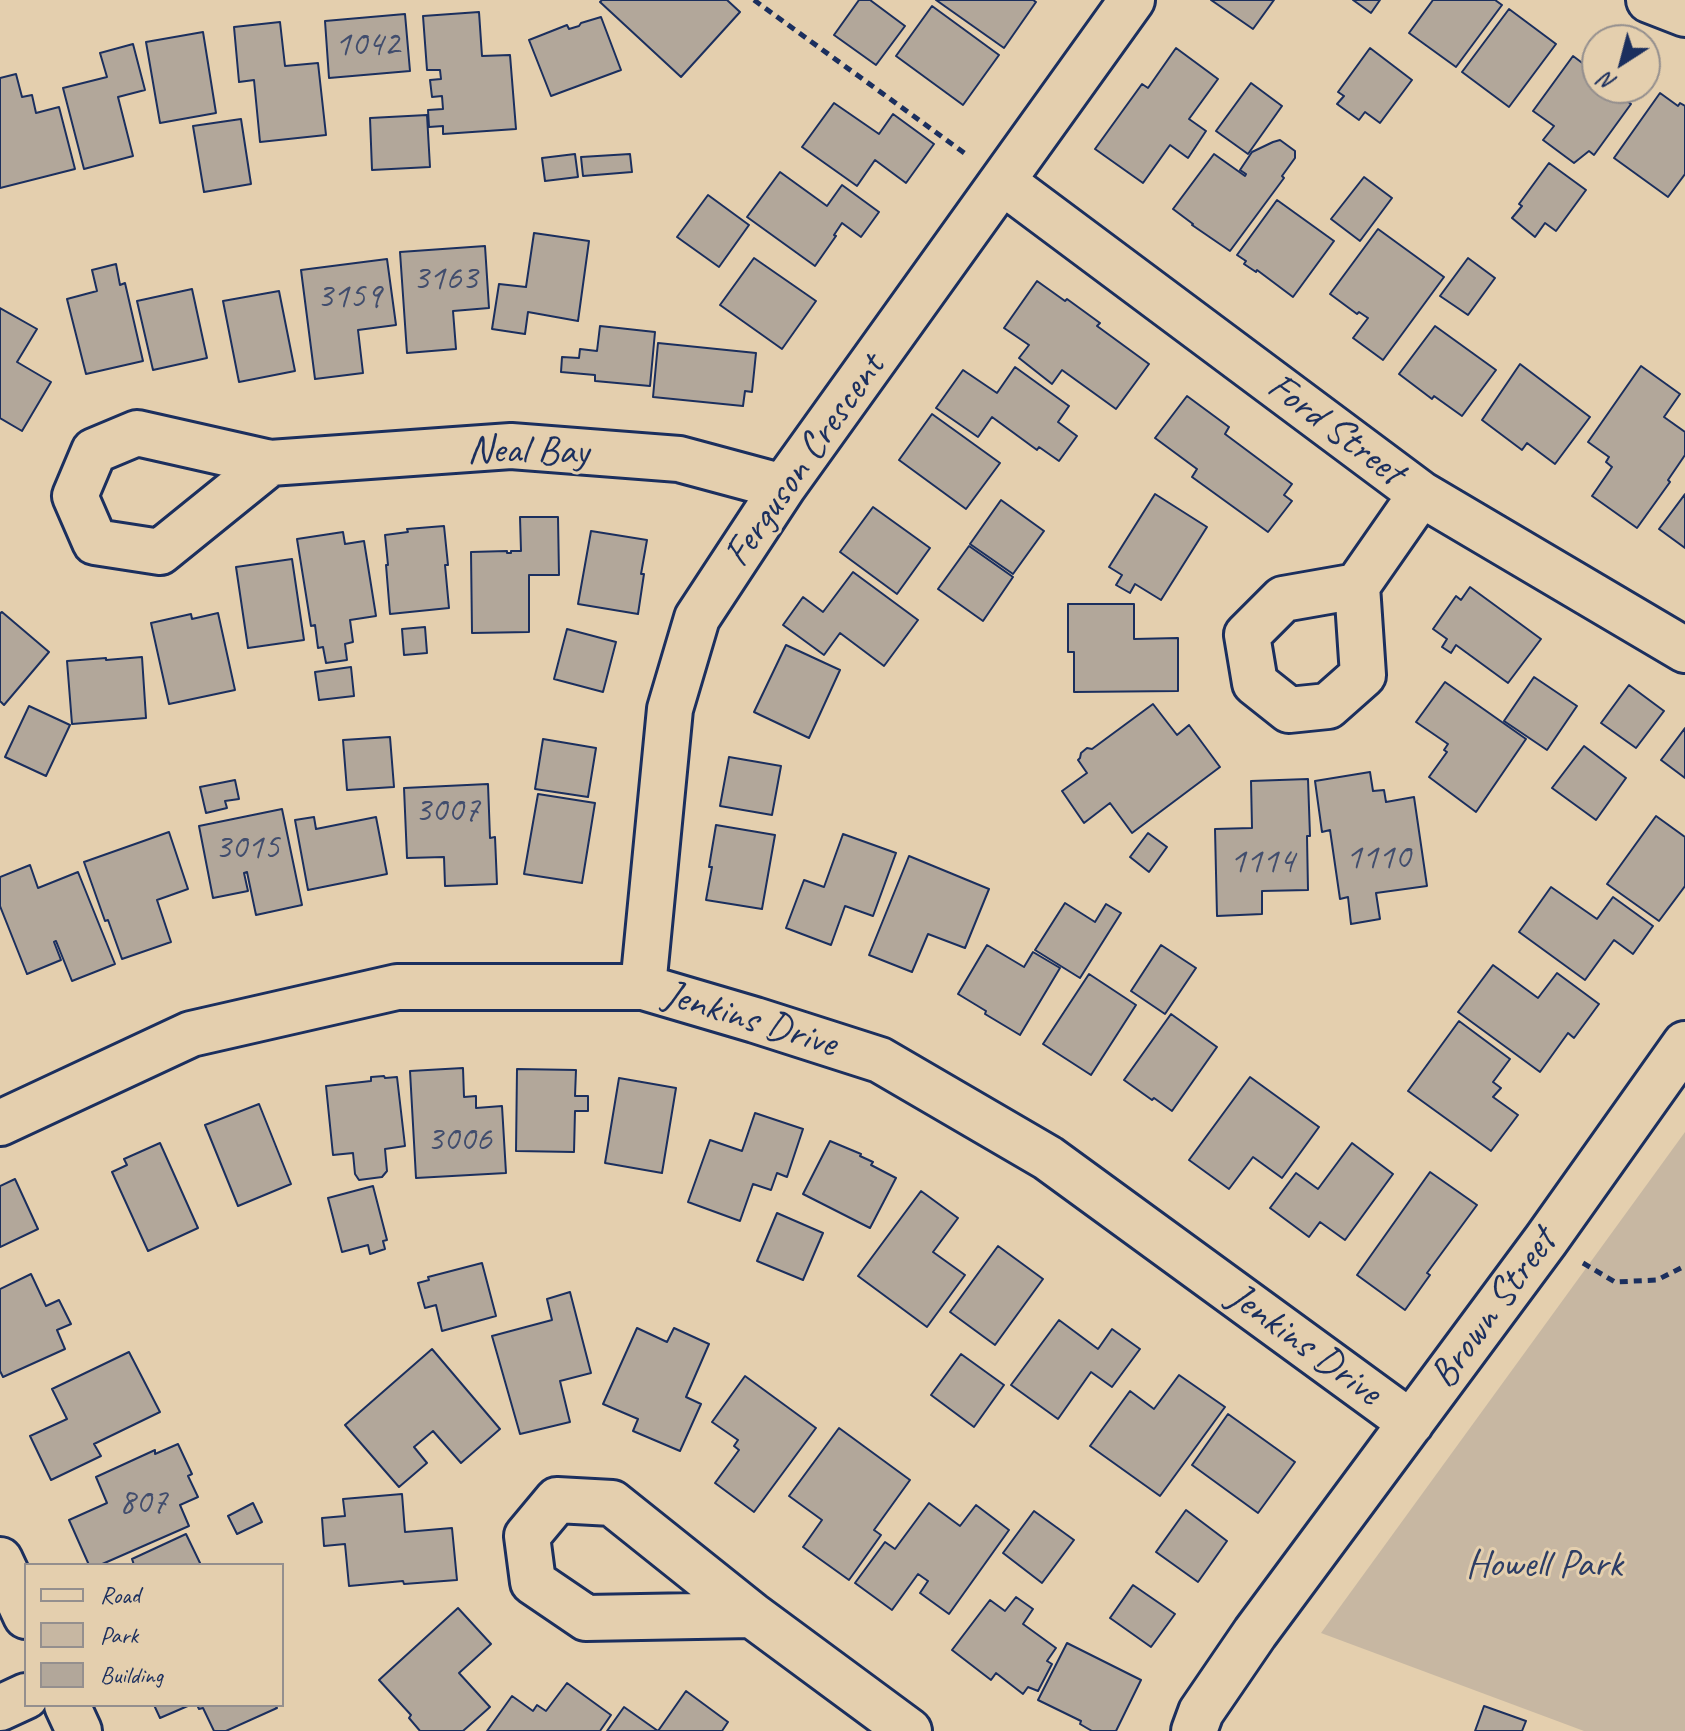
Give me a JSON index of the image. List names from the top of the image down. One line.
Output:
{"streets":{"street":["Ford Street","Neal Bay","Ferguson Crescent","Jenkins Drive","Brown Street"]},"crossings":[["Ford Street","Ferguson Crescent"],["Neal Bay","Ferguson Crescent"],["Ferguson Crescent","Jenkins Drive"],["Jenkins Drive","Brown Street"]],"parks":["Howell Park"],"house_numbers":["1042","3163","3159","3007","3015","1110","1114","3006","807"],"legend":["Road","Park","Building"],"north":"bottom left"}
